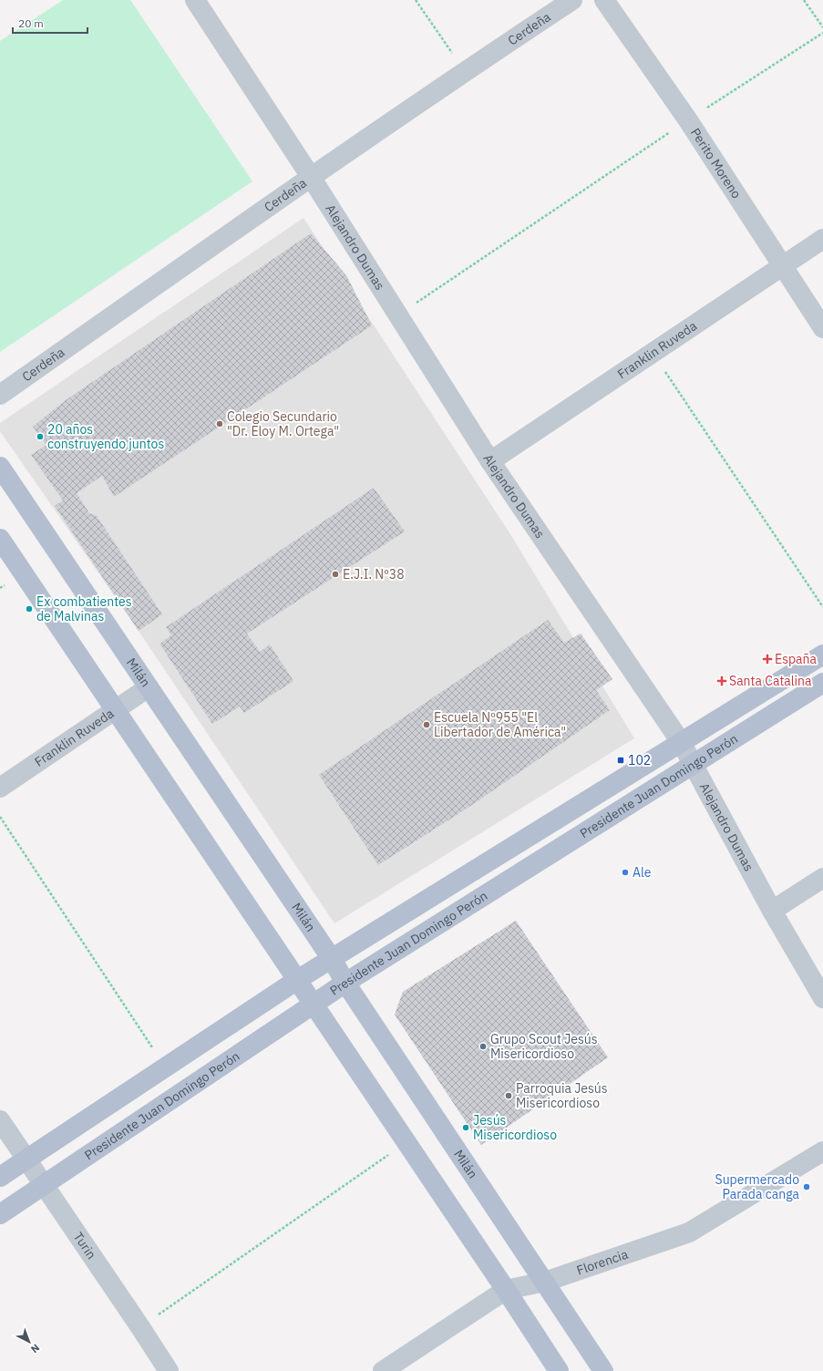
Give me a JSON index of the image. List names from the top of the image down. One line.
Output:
{"streets":{"main road":["Milán","Presidente Juan Domingo Perón"],"street":["Cerdeña","Perito Moreno","Alejandro Dumas","Franklin Ruveda","Turin","Florencia"]},"crossings":[["Cerdeña","Alejandro Dumas"],["Perito Moreno","Franklin Ruveda"],["Alejandro Dumas","Franklin Ruveda"],["Alejandro Dumas","Presidente Juan Domingo Perón"],["Franklin Ruveda","Milán"],["Milán","Presidente Juan Domingo Perón"],["Milán","Florencia"],["Presidente Juan Domingo Perón","Turin"]],"places":{"other":["Colegio Secundario \"Dr. Eloy M. Ortega\"","20 años construyendo juntos","E.J.I. Nº38","Ex combatientes de Malvinas","Escuela Nº955 \"El Libertador de América\"","Ale","Grupo Scout Jesús Misericordioso","Parroquia Jesús Misericordioso","Jesús Misericordioso","Supermercado Parada canga"],"health":["España","Santa Catalina"],"transit":["102"]},"scale_bar":"20 m","north":"bottom right"}
